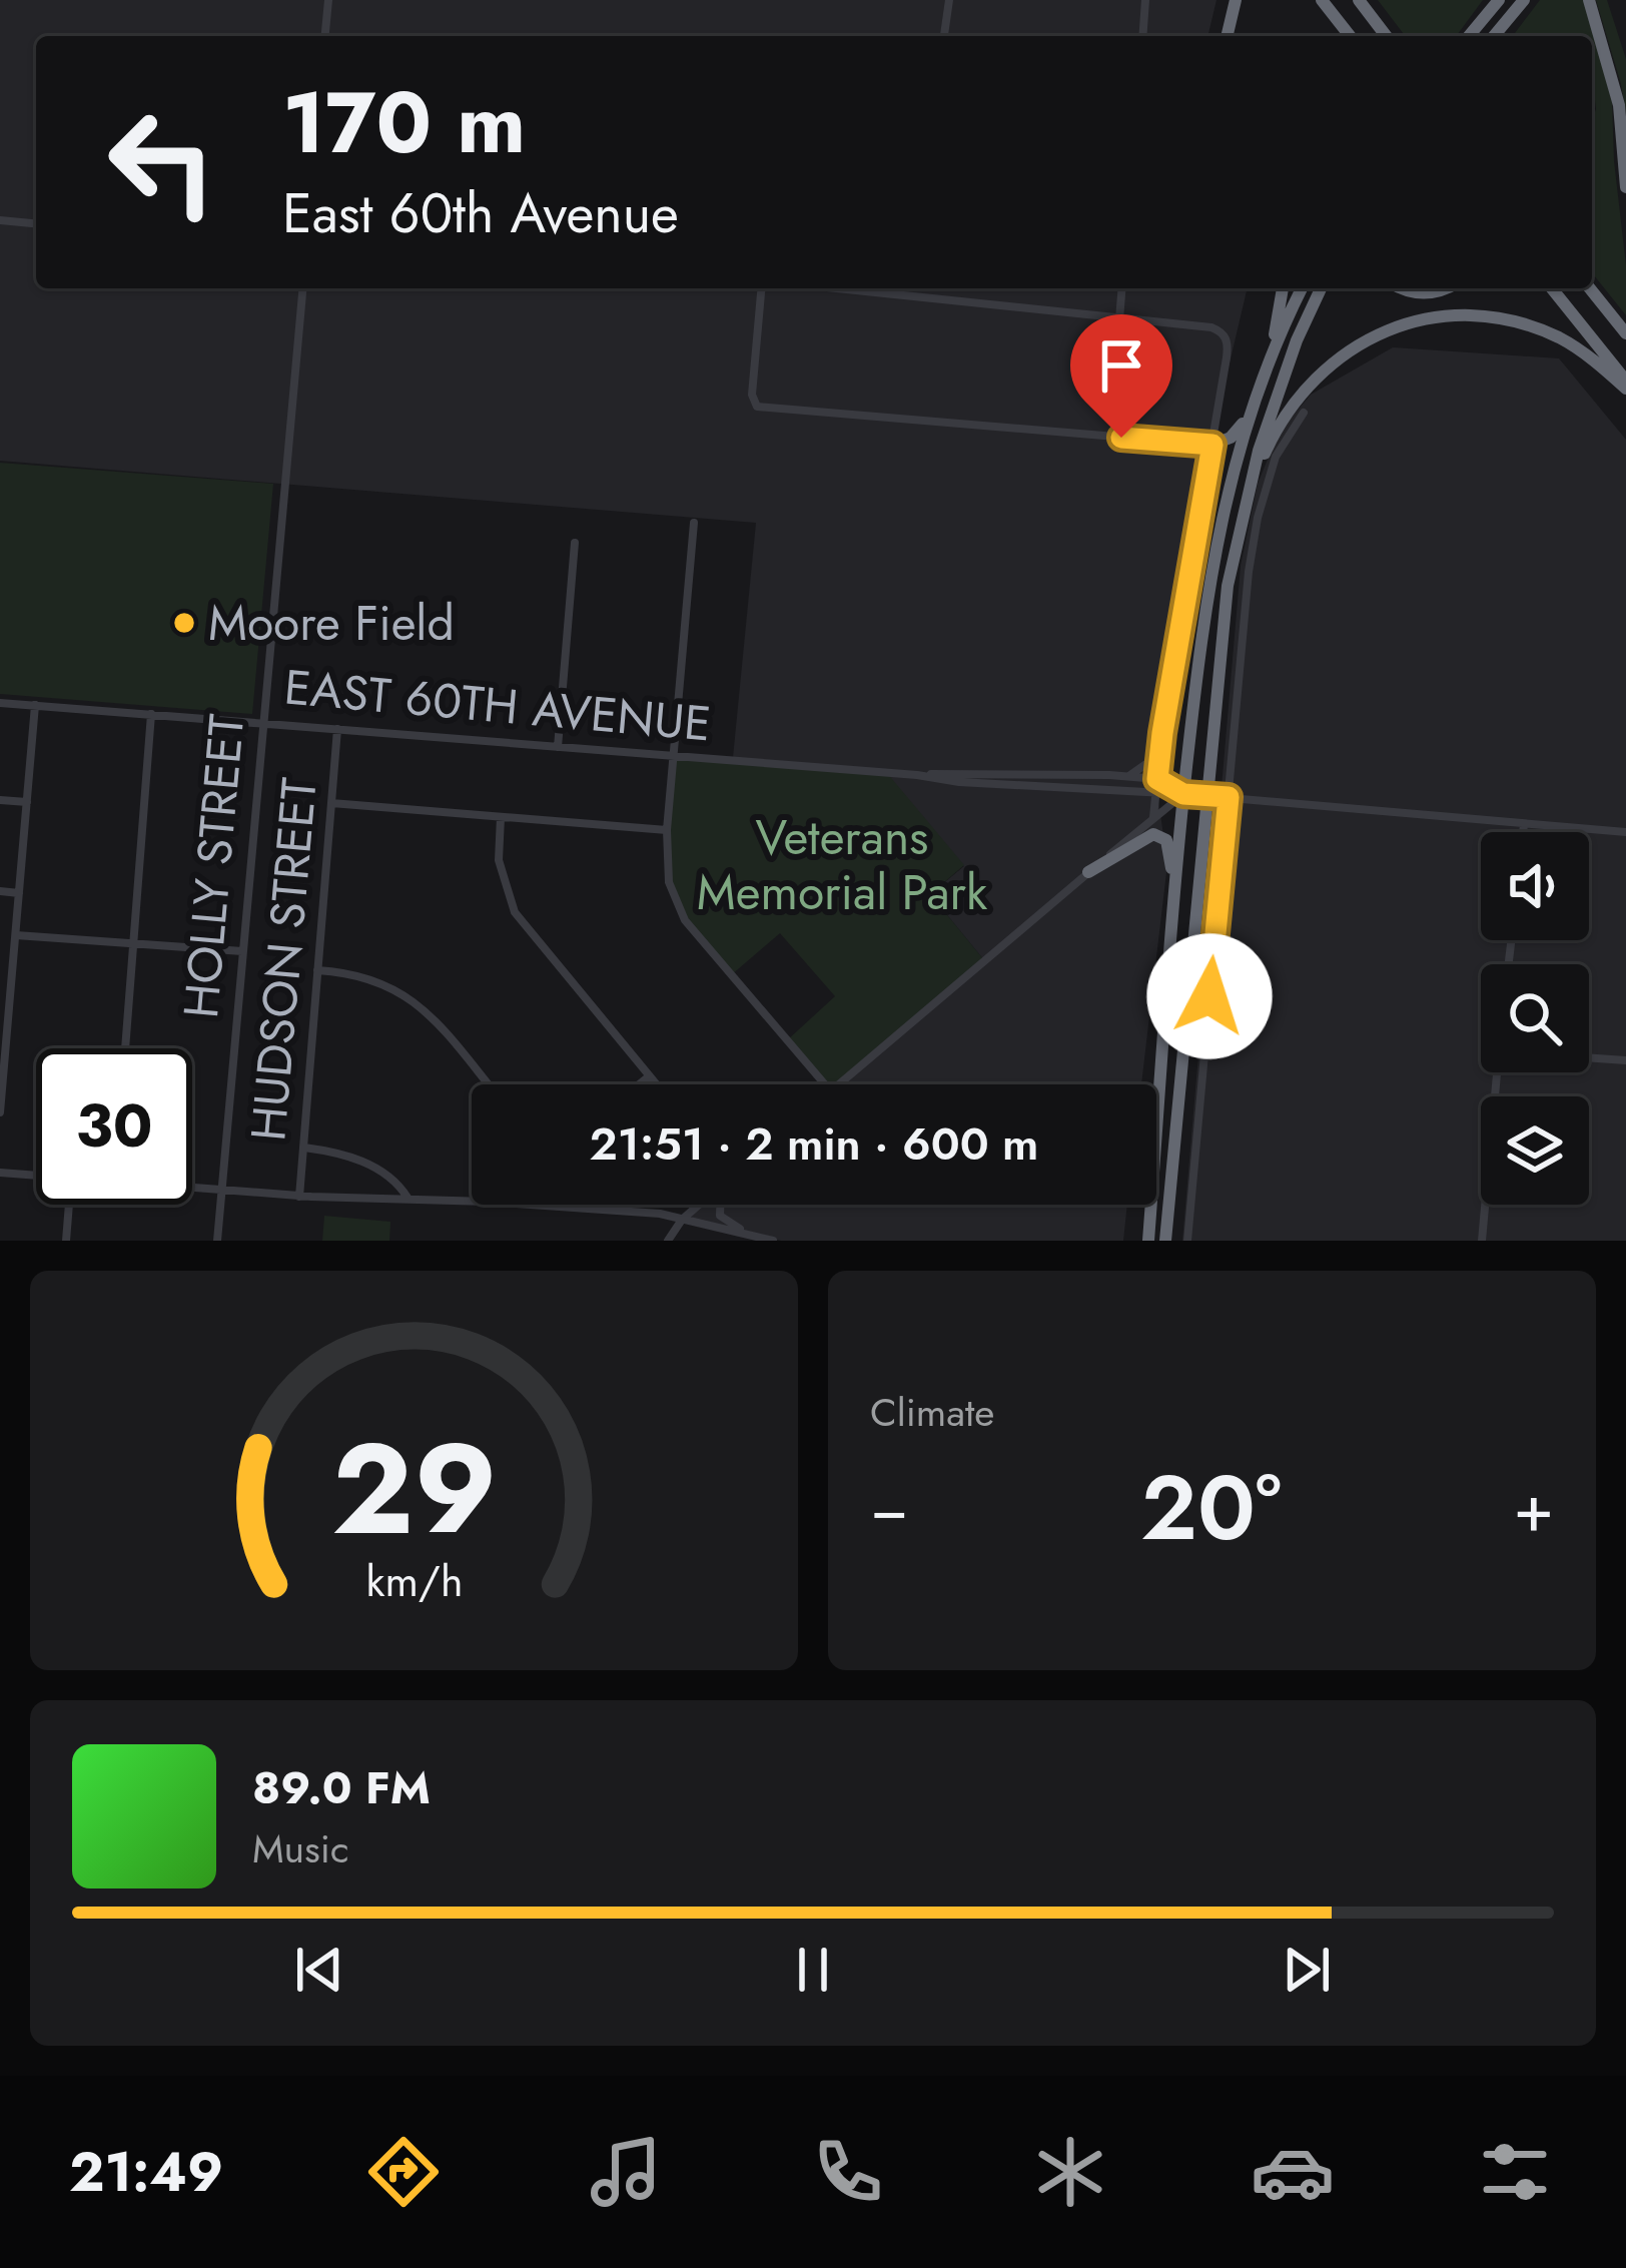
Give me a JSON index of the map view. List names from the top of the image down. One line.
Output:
{"streets":{"street":["EAST 60TH AVENUE","HOLLY STREET","HUDSON STREET"]},"crossings":[["EAST 60TH AVENUE","HOLLY STREET"],["EAST 60TH AVENUE","HUDSON STREET"]],"parks":["Veterans Memorial Park"],"places":["Moore Field"],"page":{"turn":["170 m","East 60th Avenue"],"limit":"30","trip":"21:51 · 2 min · 600 m","tile":"Climate","heat":["−","20°","+"],"song":["89.0 FM","Music"],"tabs":"21:49","gauge":["29","km/h"]}}
